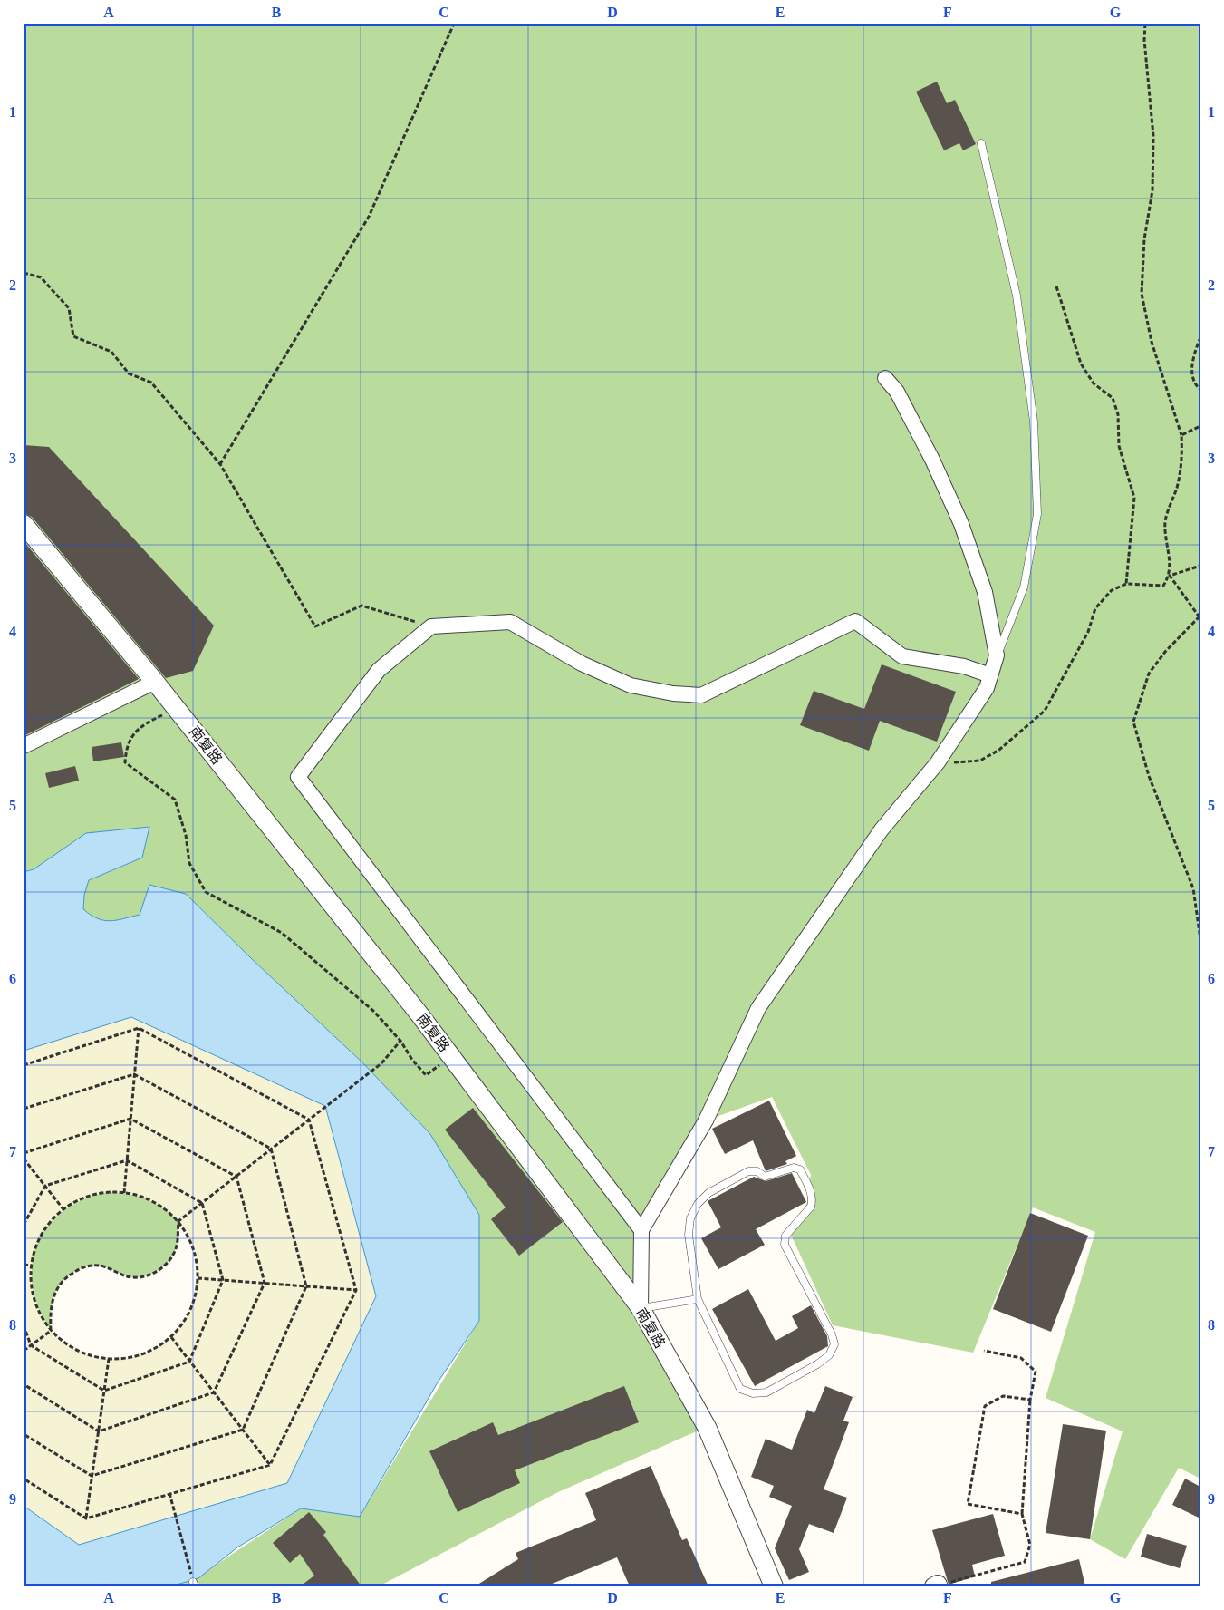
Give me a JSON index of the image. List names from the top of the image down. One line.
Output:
{"streets":{"street":["南复路"]},"grid":{"columns":["A","B","C","D","E","F","G"],"rows":["1","2","3","4","5","6","7","8","9"]}}
